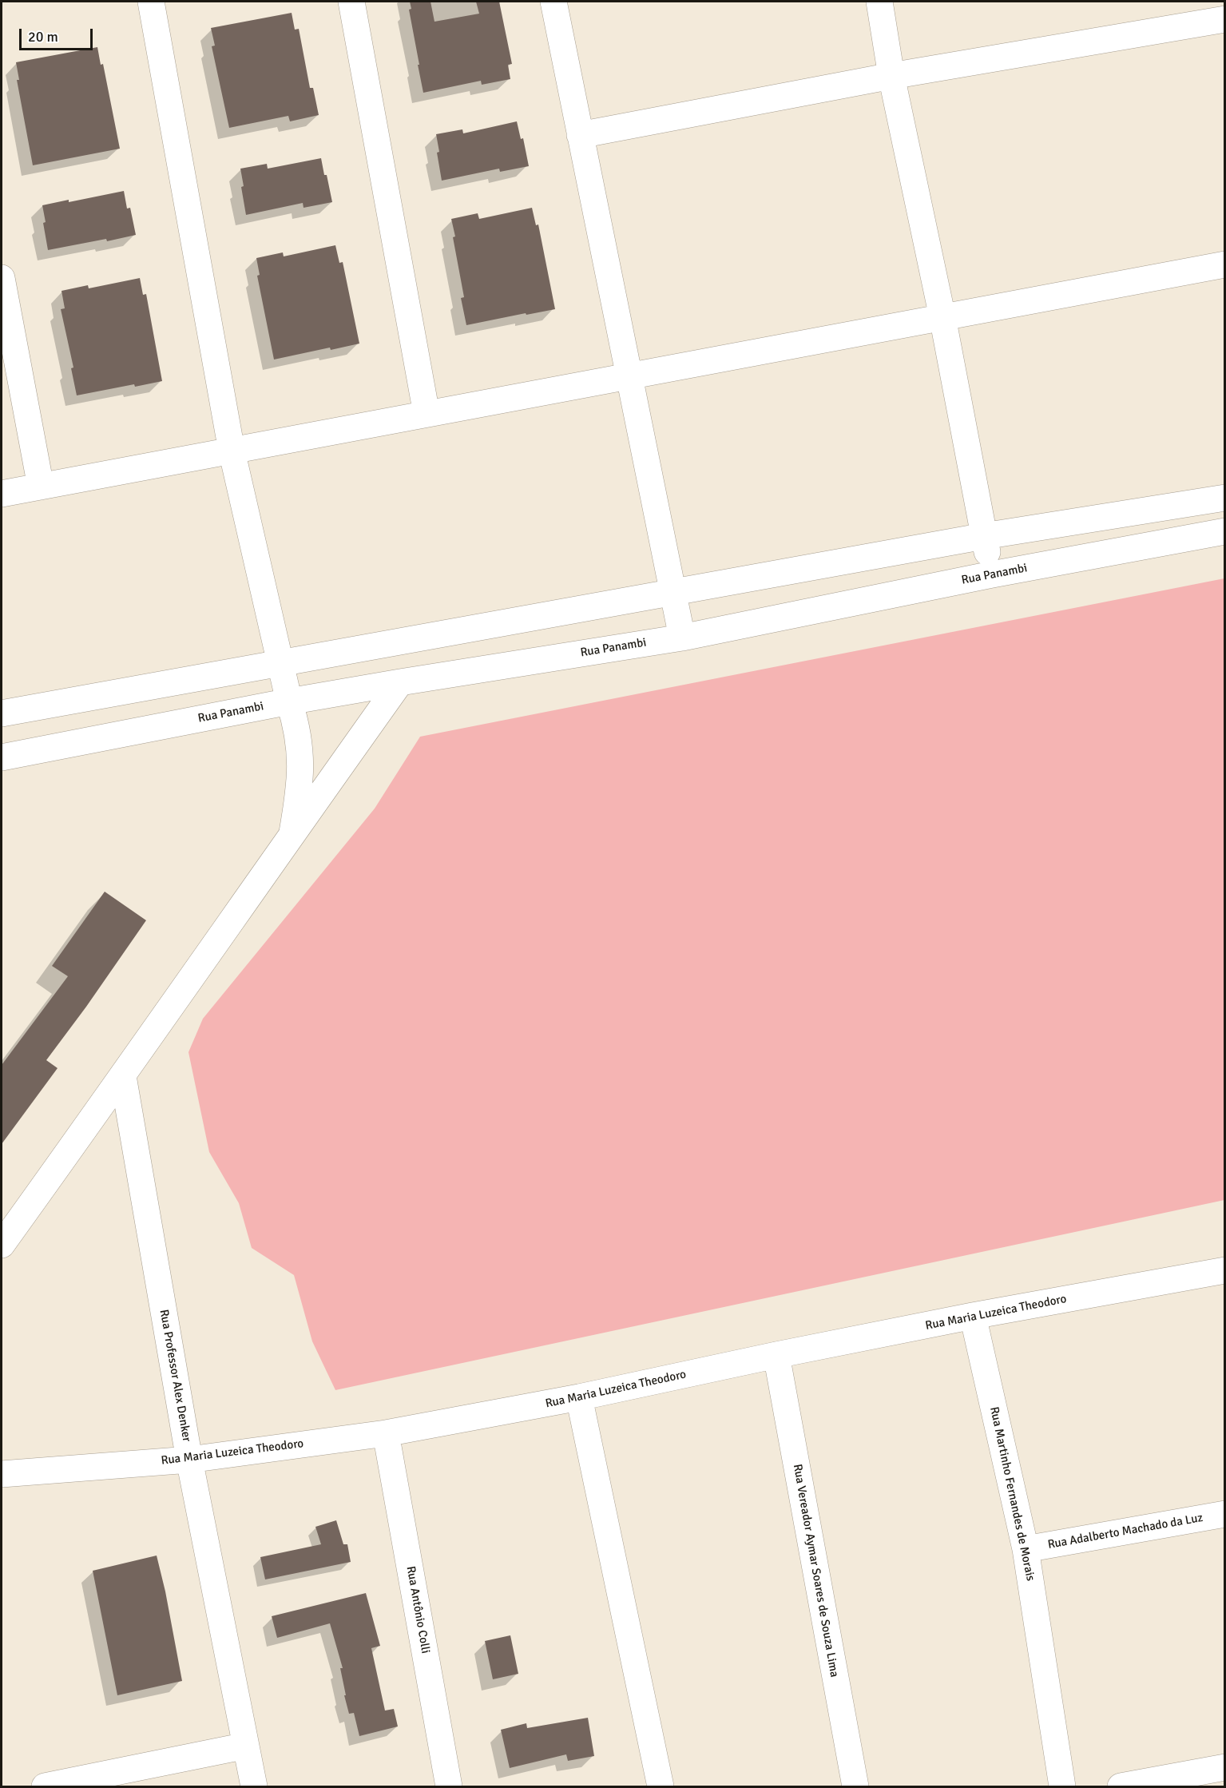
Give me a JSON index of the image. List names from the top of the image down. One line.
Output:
{"streets":{"street":["Rua Panambi","Rua Maria Luzeica Theodoro","Rua Professor Alex Denker","Rua Martinho Fernandes de Morais","Rua Adalberto Machado da Luz","Rua Vereador Aymar Soares de Souza Lima","Rua Antônio Colli"]},"crossings":[["Rua Maria Luzeica Theodoro","Rua Professor Alex Denker"],["Rua Maria Luzeica Theodoro","Rua Martinho Fernandes de Morais"],["Rua Maria Luzeica Theodoro","Rua Vereador Aymar Soares de Souza Lima"],["Rua Maria Luzeica Theodoro","Rua Antônio Colli"],["Rua Martinho Fernandes de Morais","Rua Adalberto Machado da Luz"]],"scale_bar":"20 m"}
